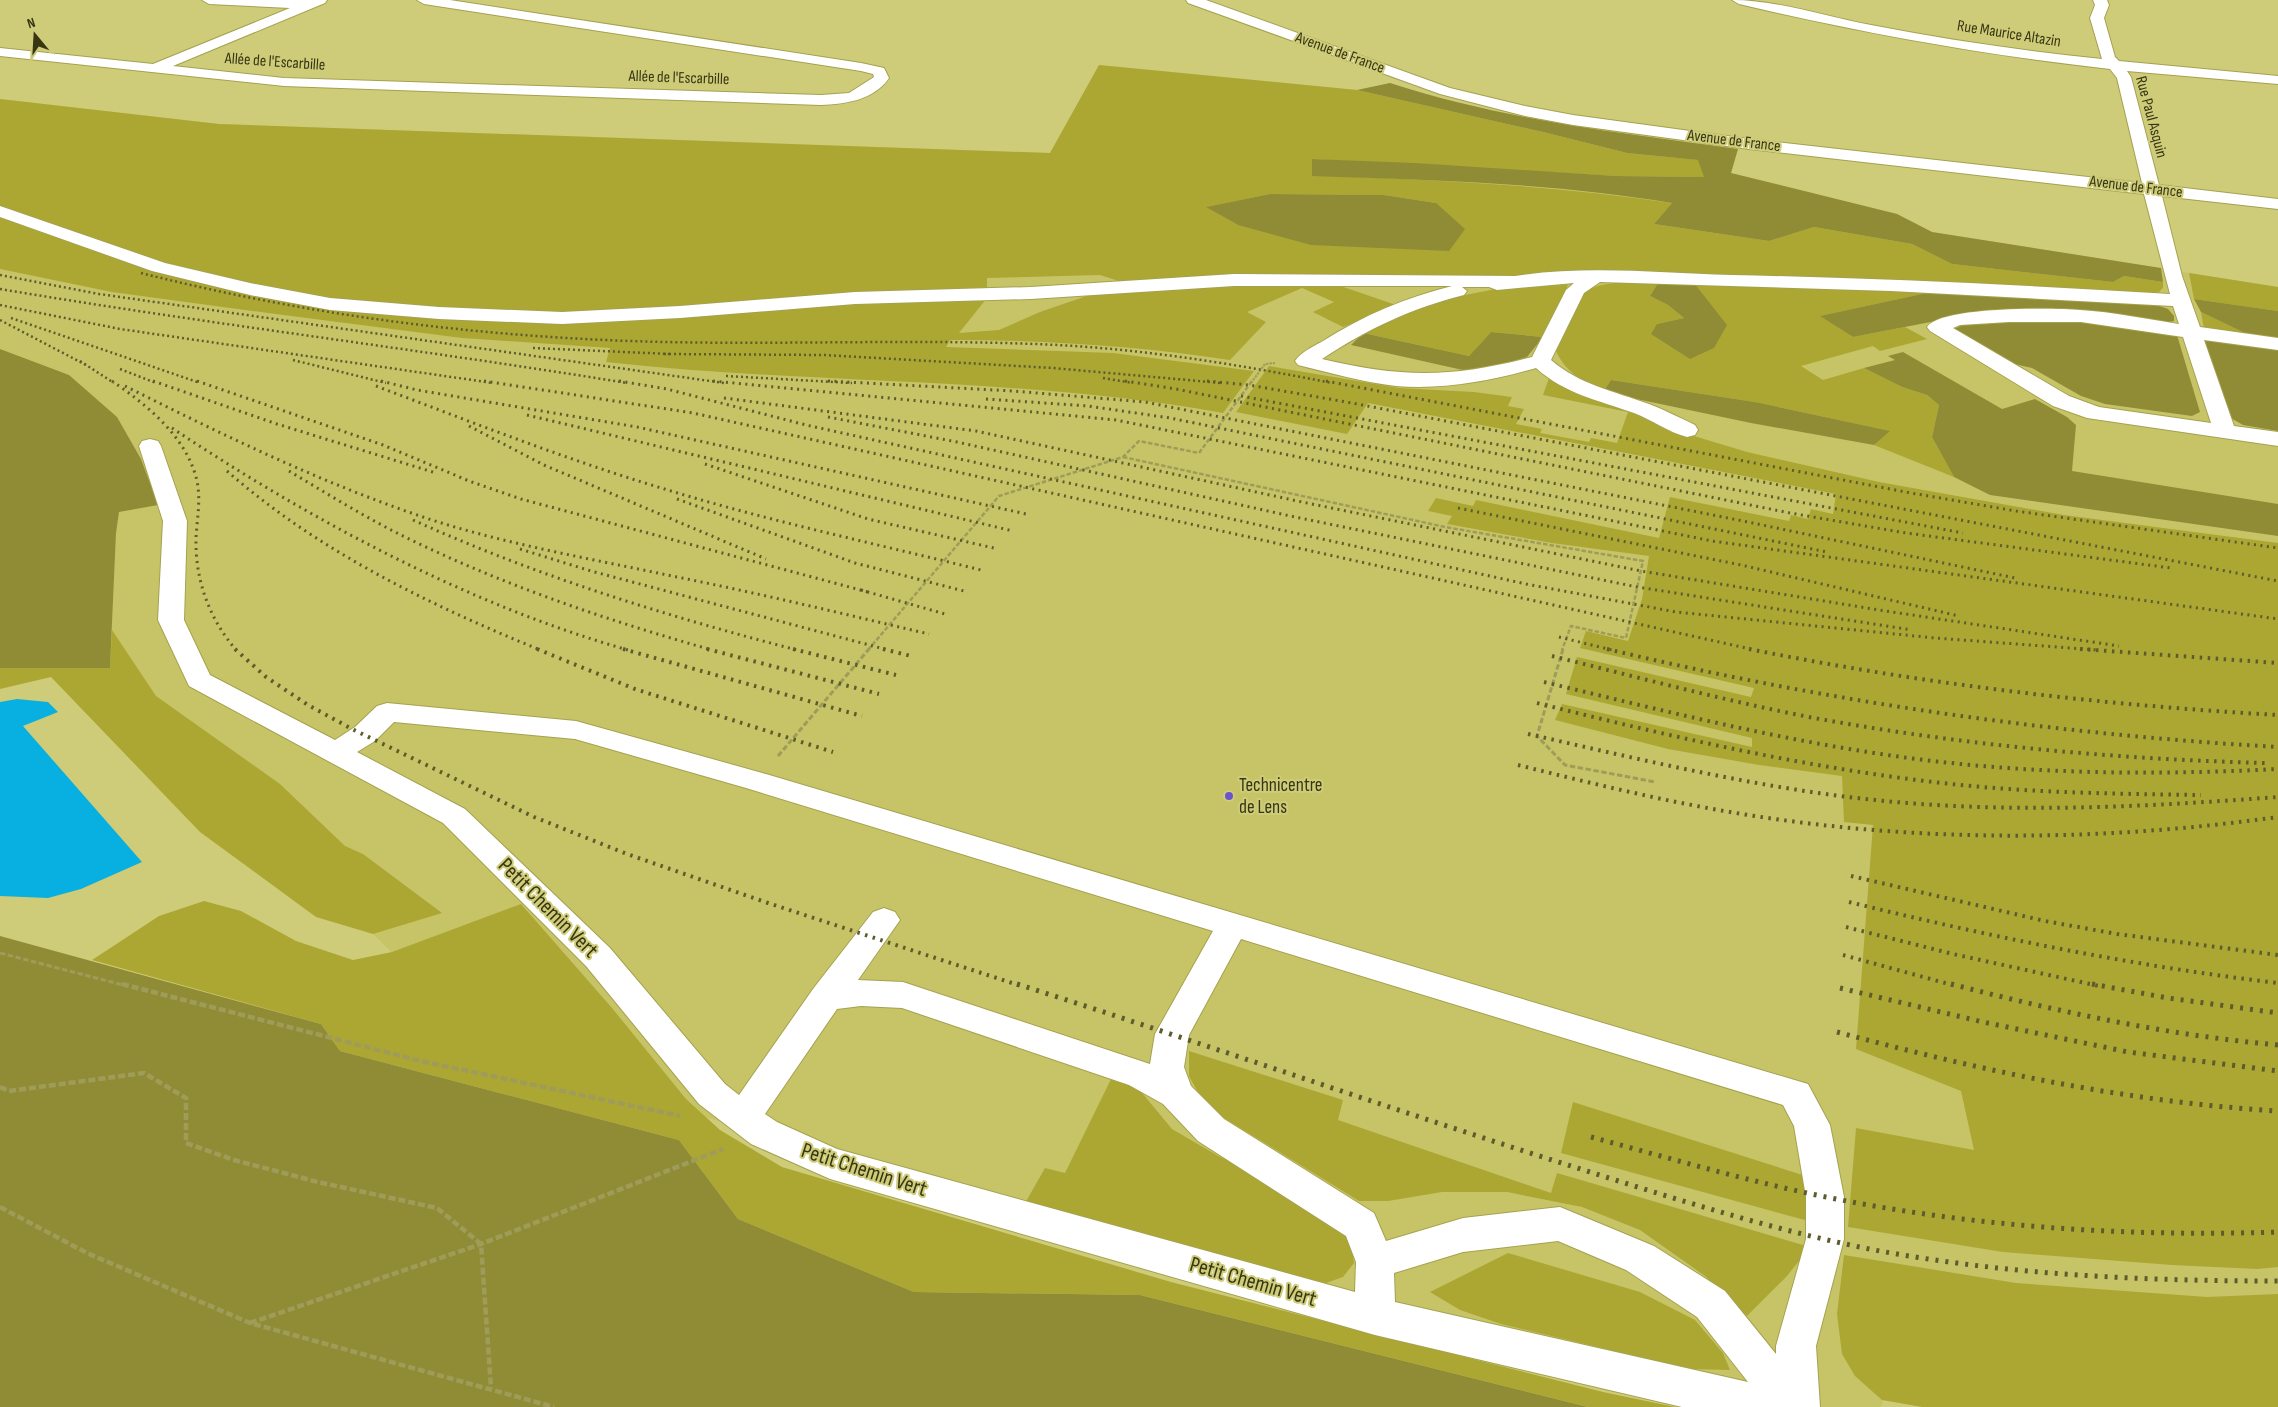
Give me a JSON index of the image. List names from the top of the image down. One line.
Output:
{"streets":{"street":["Rue Maurice Altazin","Avenue de France","Allée de l'Escarbille","Rue Paul Asquin","Petit Chemin Vert"]},"crossings":[["Rue Maurice Altazin","Rue Paul Asquin"],["Avenue de France","Rue Paul Asquin"]],"places":["Technicentre de Lens"],"north":"top"}
